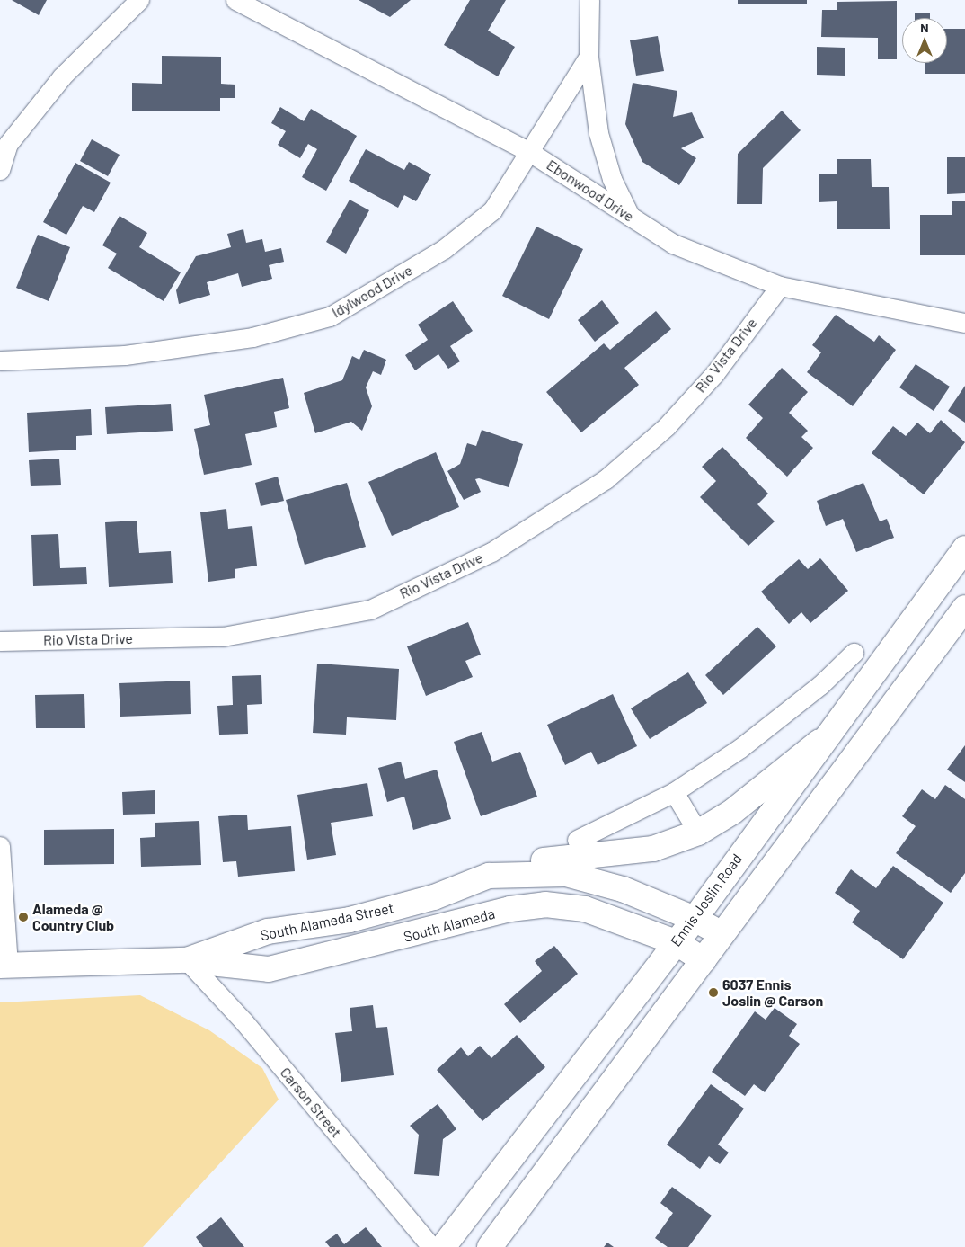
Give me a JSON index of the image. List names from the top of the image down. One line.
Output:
{"streets":{"main road":["Ennis Joslin Road","South Alameda Street","South Alameda"],"street":["Ebonwood Drive","Idylwood Drive","Rio Vista Drive","Carson Street"]},"crossings":[["Ebonwood Drive","Idylwood Drive"],["Ebonwood Drive","Rio Vista Drive"],["Ennis Joslin Road","South Alameda Street"],["Ennis Joslin Road","South Alameda"],["South Alameda Street","South Alameda"],["South Alameda Street","Carson Street"],["South Alameda","Carson Street"]],"places":["Alameda @ Country Club","6037 Ennis Joslin @ Carson"],"north":"top"}
